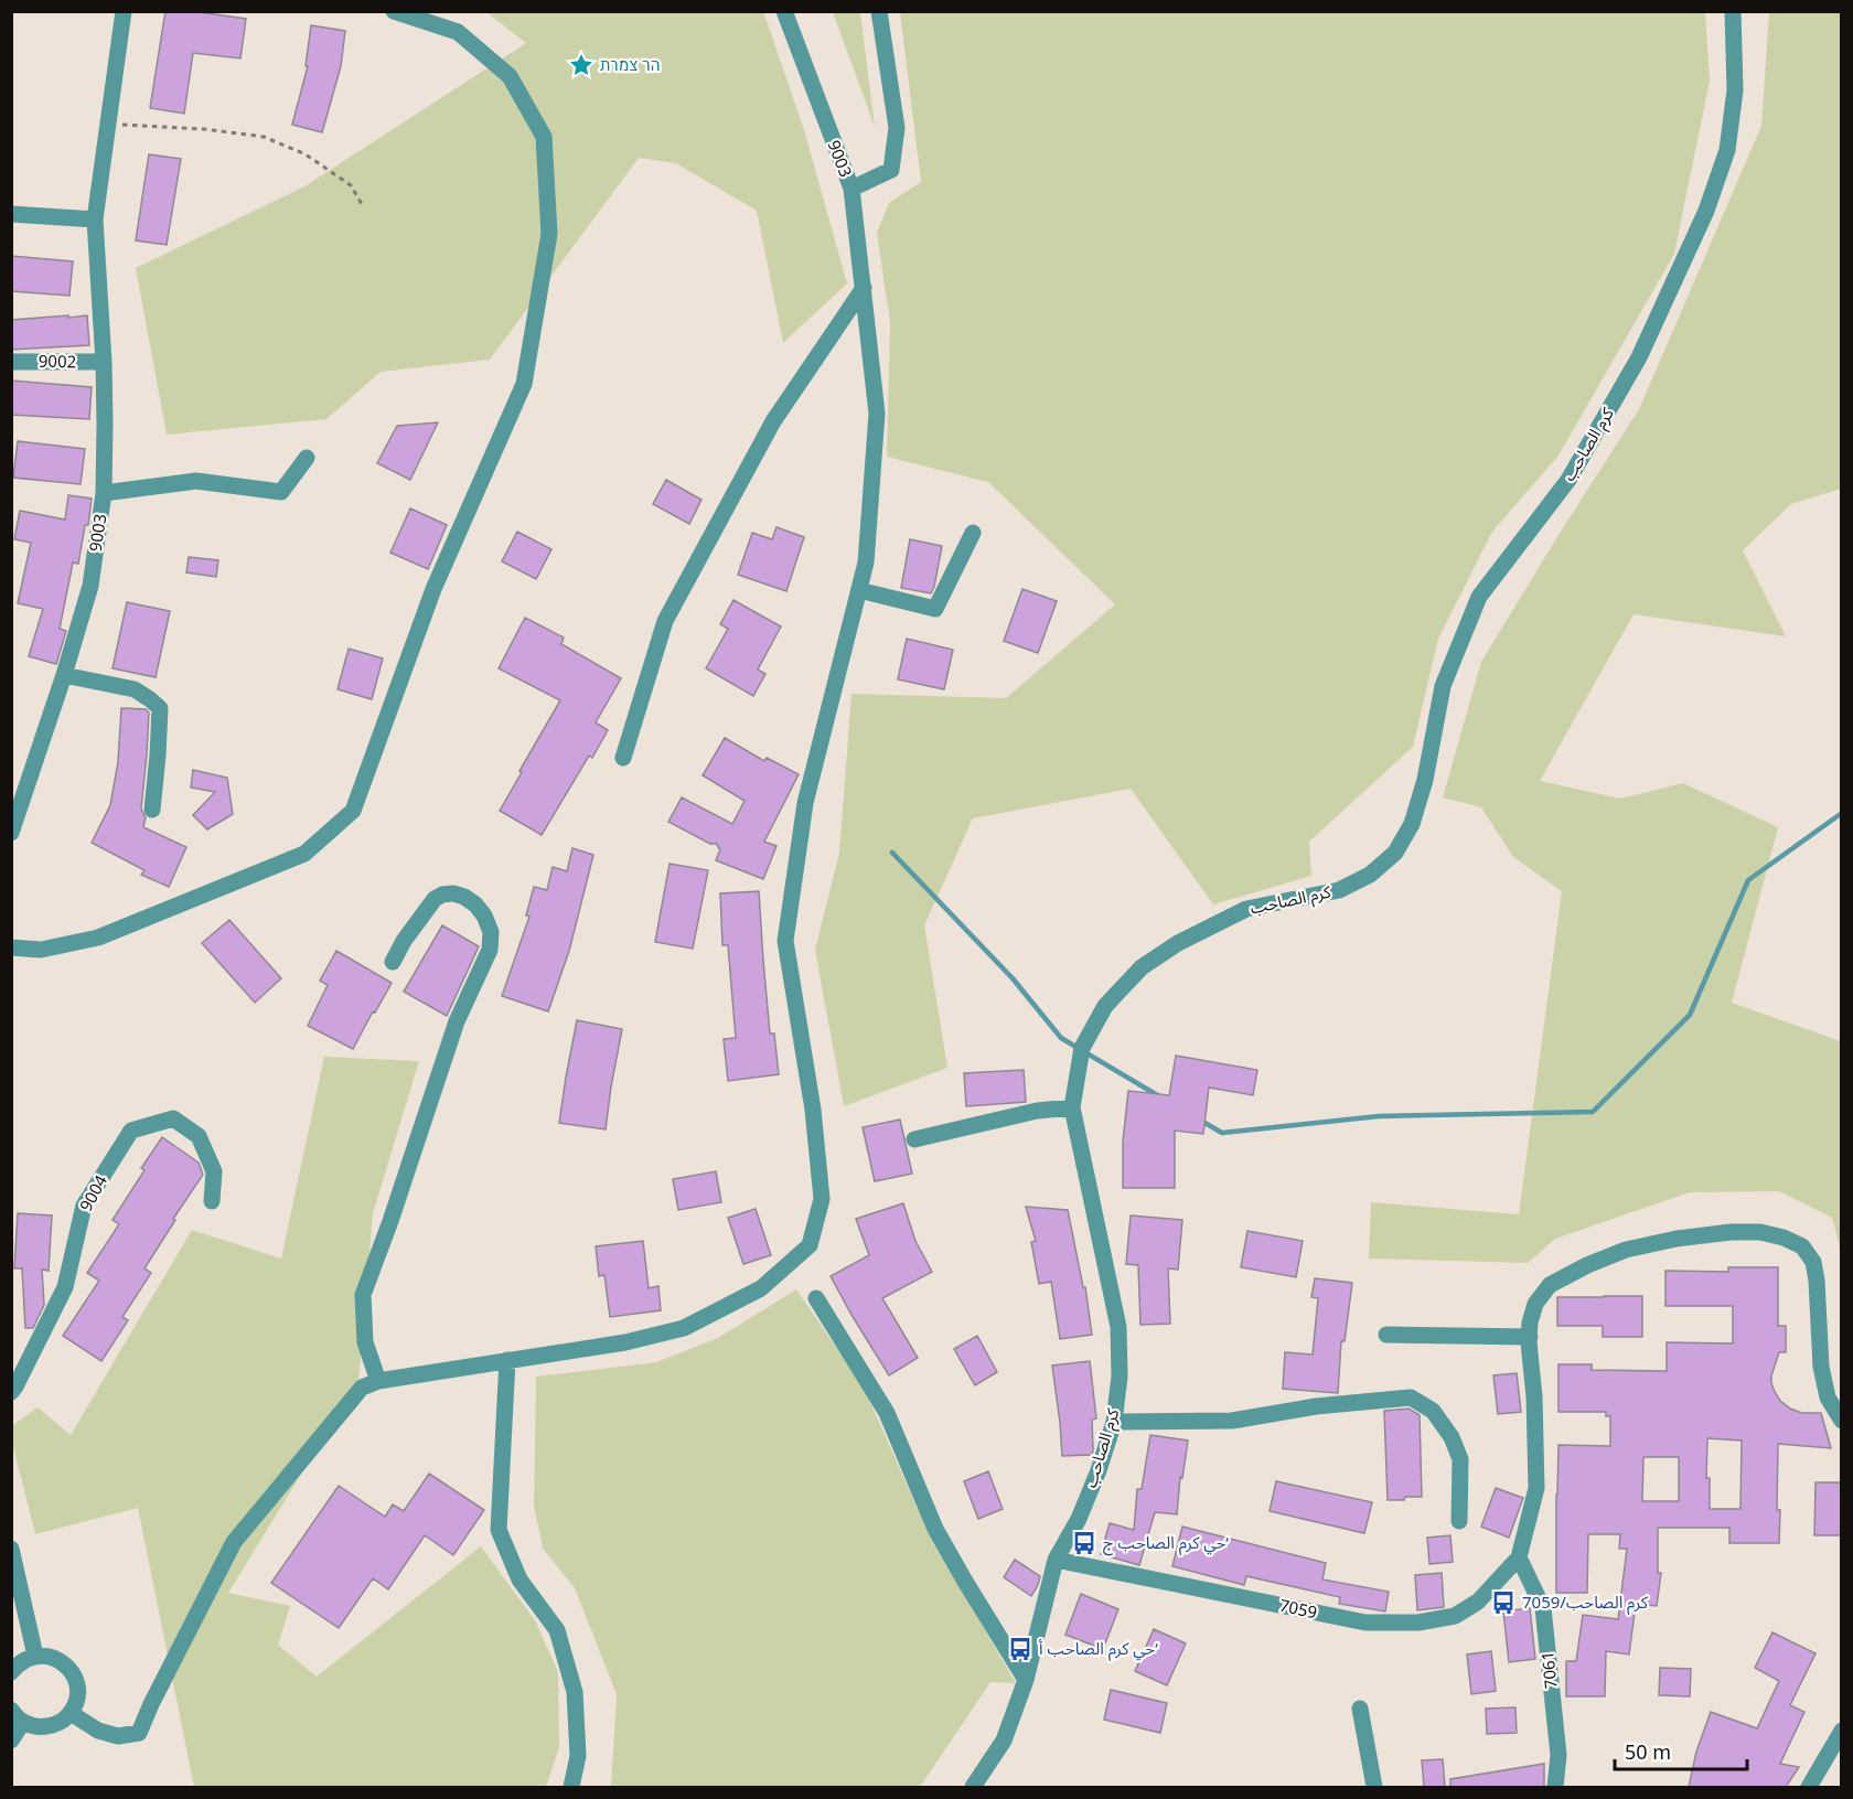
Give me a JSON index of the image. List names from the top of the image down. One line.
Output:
{"streets":{"street":["9003","9002","كرم الصاحب","9004","7059","7061"]},"crossings":[["9003","9002"],["كرم الصاحب","7059"],["7059","7061"]],"places":{"place":["הר צמרת"],"bus stop":["حي كرم الصاحب ج‘","كرم الصاحب/7059","حي كرم الصاحب أ‘"]},"scale_bar":"50 m"}
